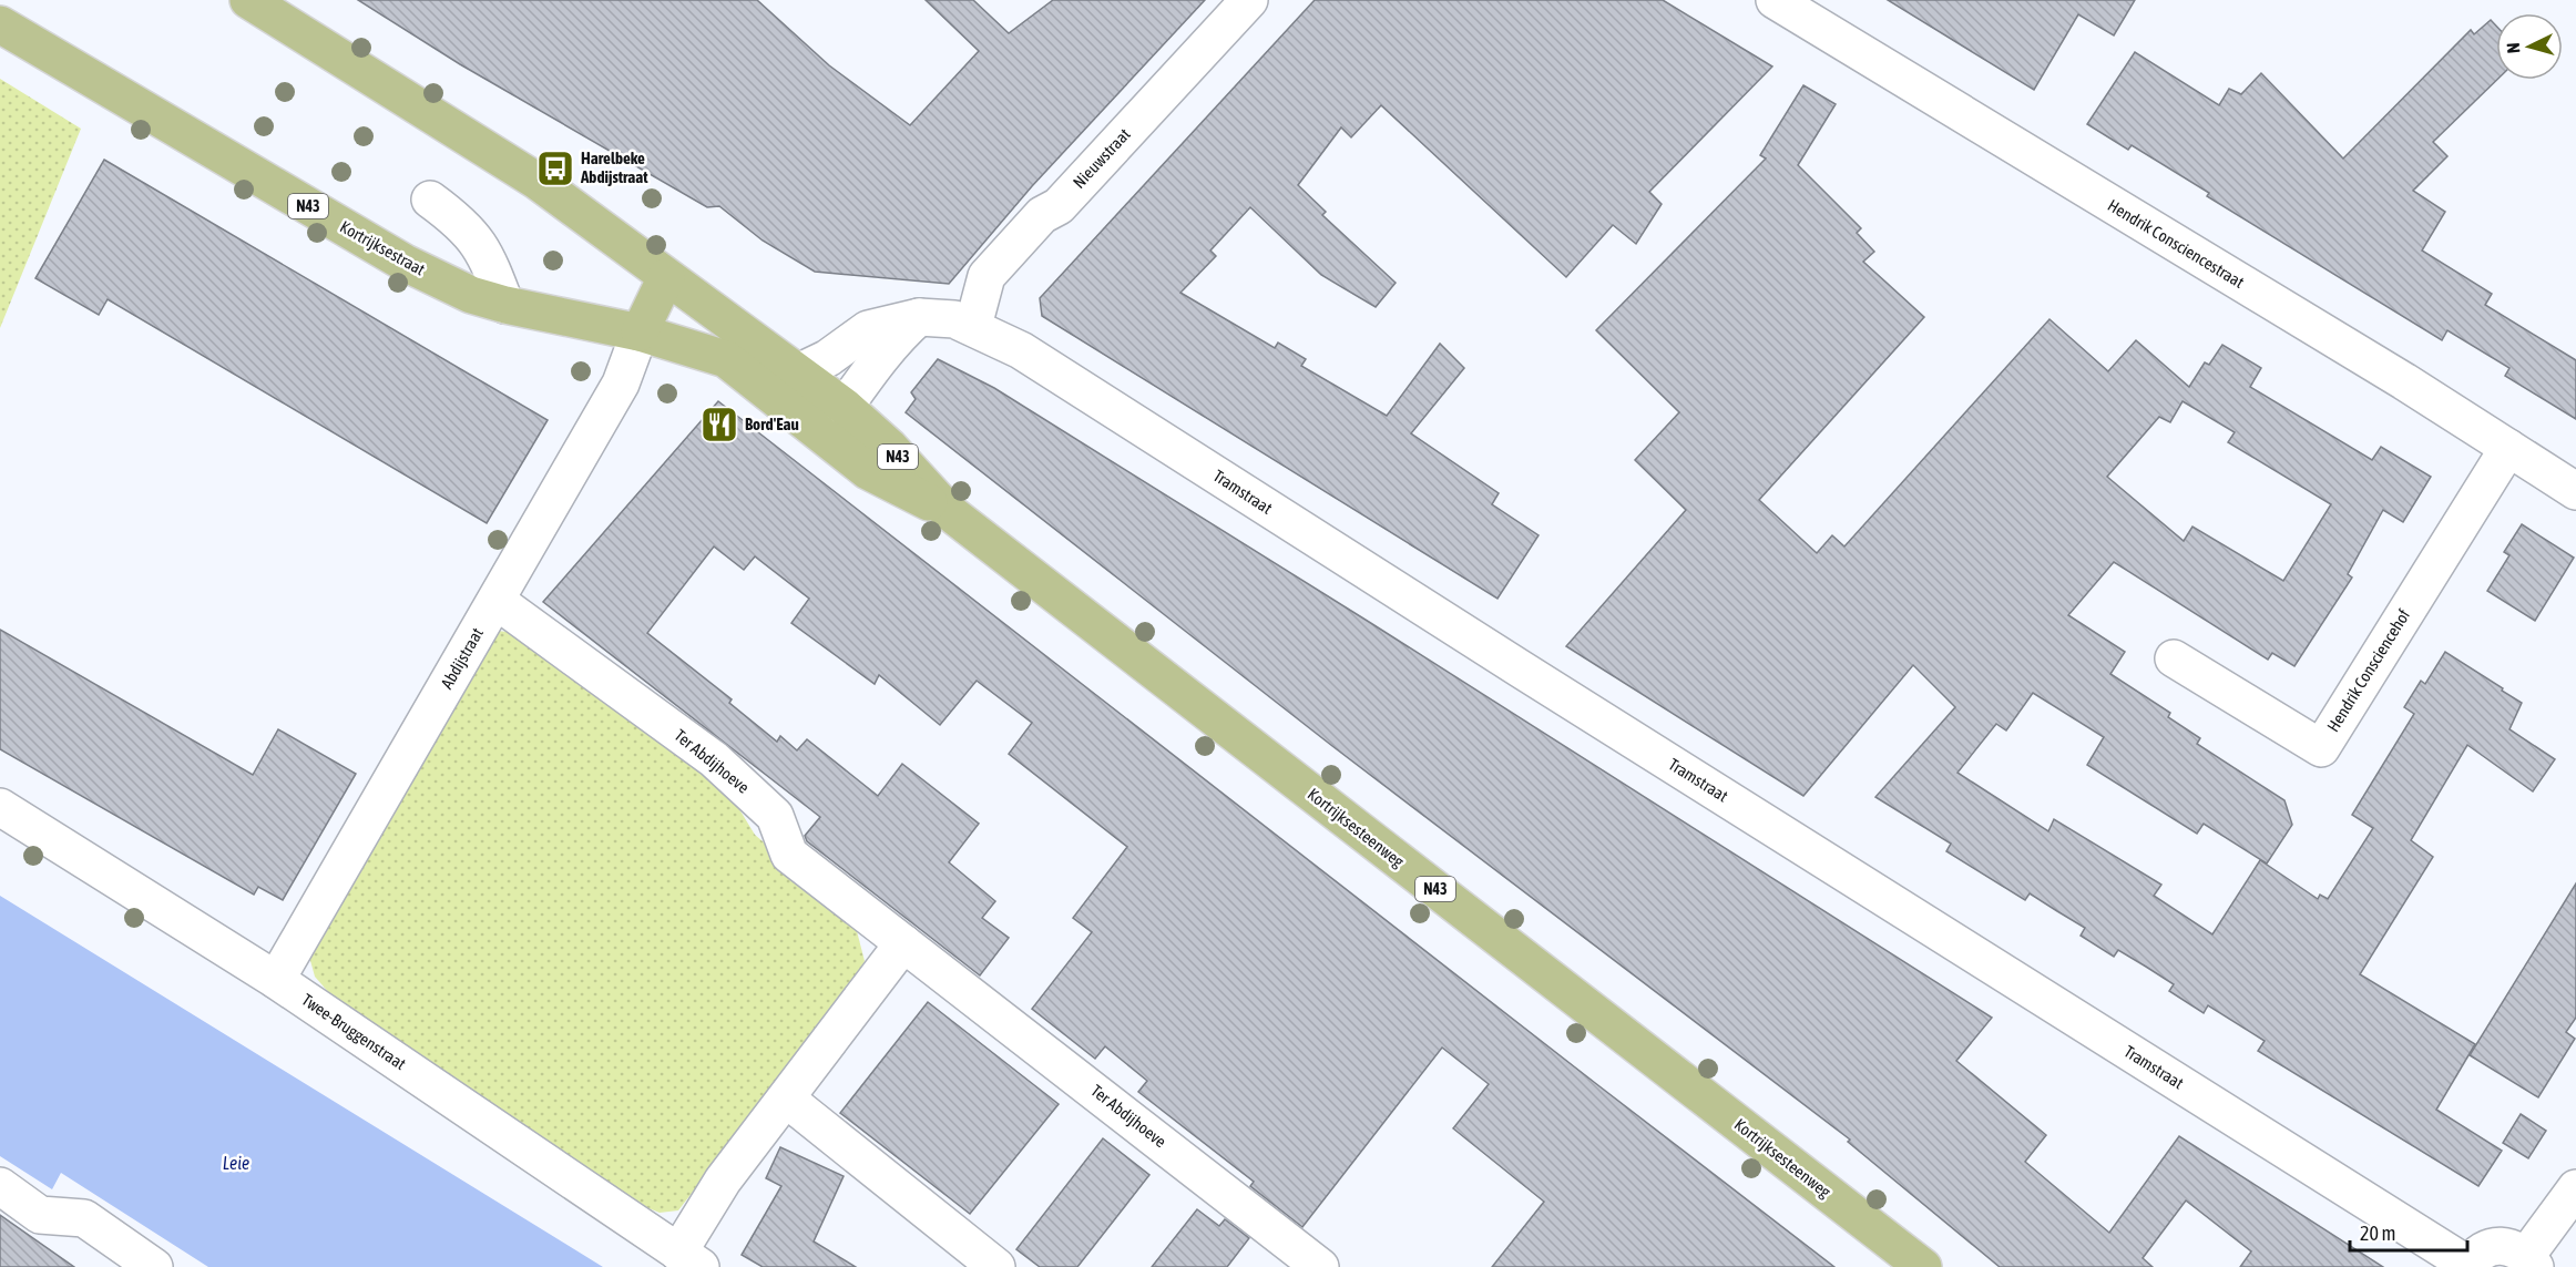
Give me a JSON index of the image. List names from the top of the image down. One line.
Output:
{"streets":{"main road":["N43","Kortrijksestraat","Kortrijksesteenweg"],"street":["Nieuwstraat","Hendrik Consciencestraat","Tramstraat","Abdijstraat","Hendrik Consciencehof","Ter Abdijhoeve","Twee-Bruggenstraat"]},"crossings":[["Nieuwstraat","Tramstraat"],["N43","Tramstraat"],["N43","Kortrijksesteenweg"],["Hendrik Consciencestraat","Hendrik Consciencehof"],["Kortrijksestraat","Abdijstraat"],["Kortrijksestraat","Kortrijksesteenweg"],["Abdijstraat","Ter Abdijhoeve"],["Abdijstraat","Twee-Bruggenstraat"]],"water":["Leie"],"places":{"bus stop":["Harelbeke Abdijstraat"],"restaurant":["Bord'Eau"]},"scale_bar":"20 m","north":"left"}
